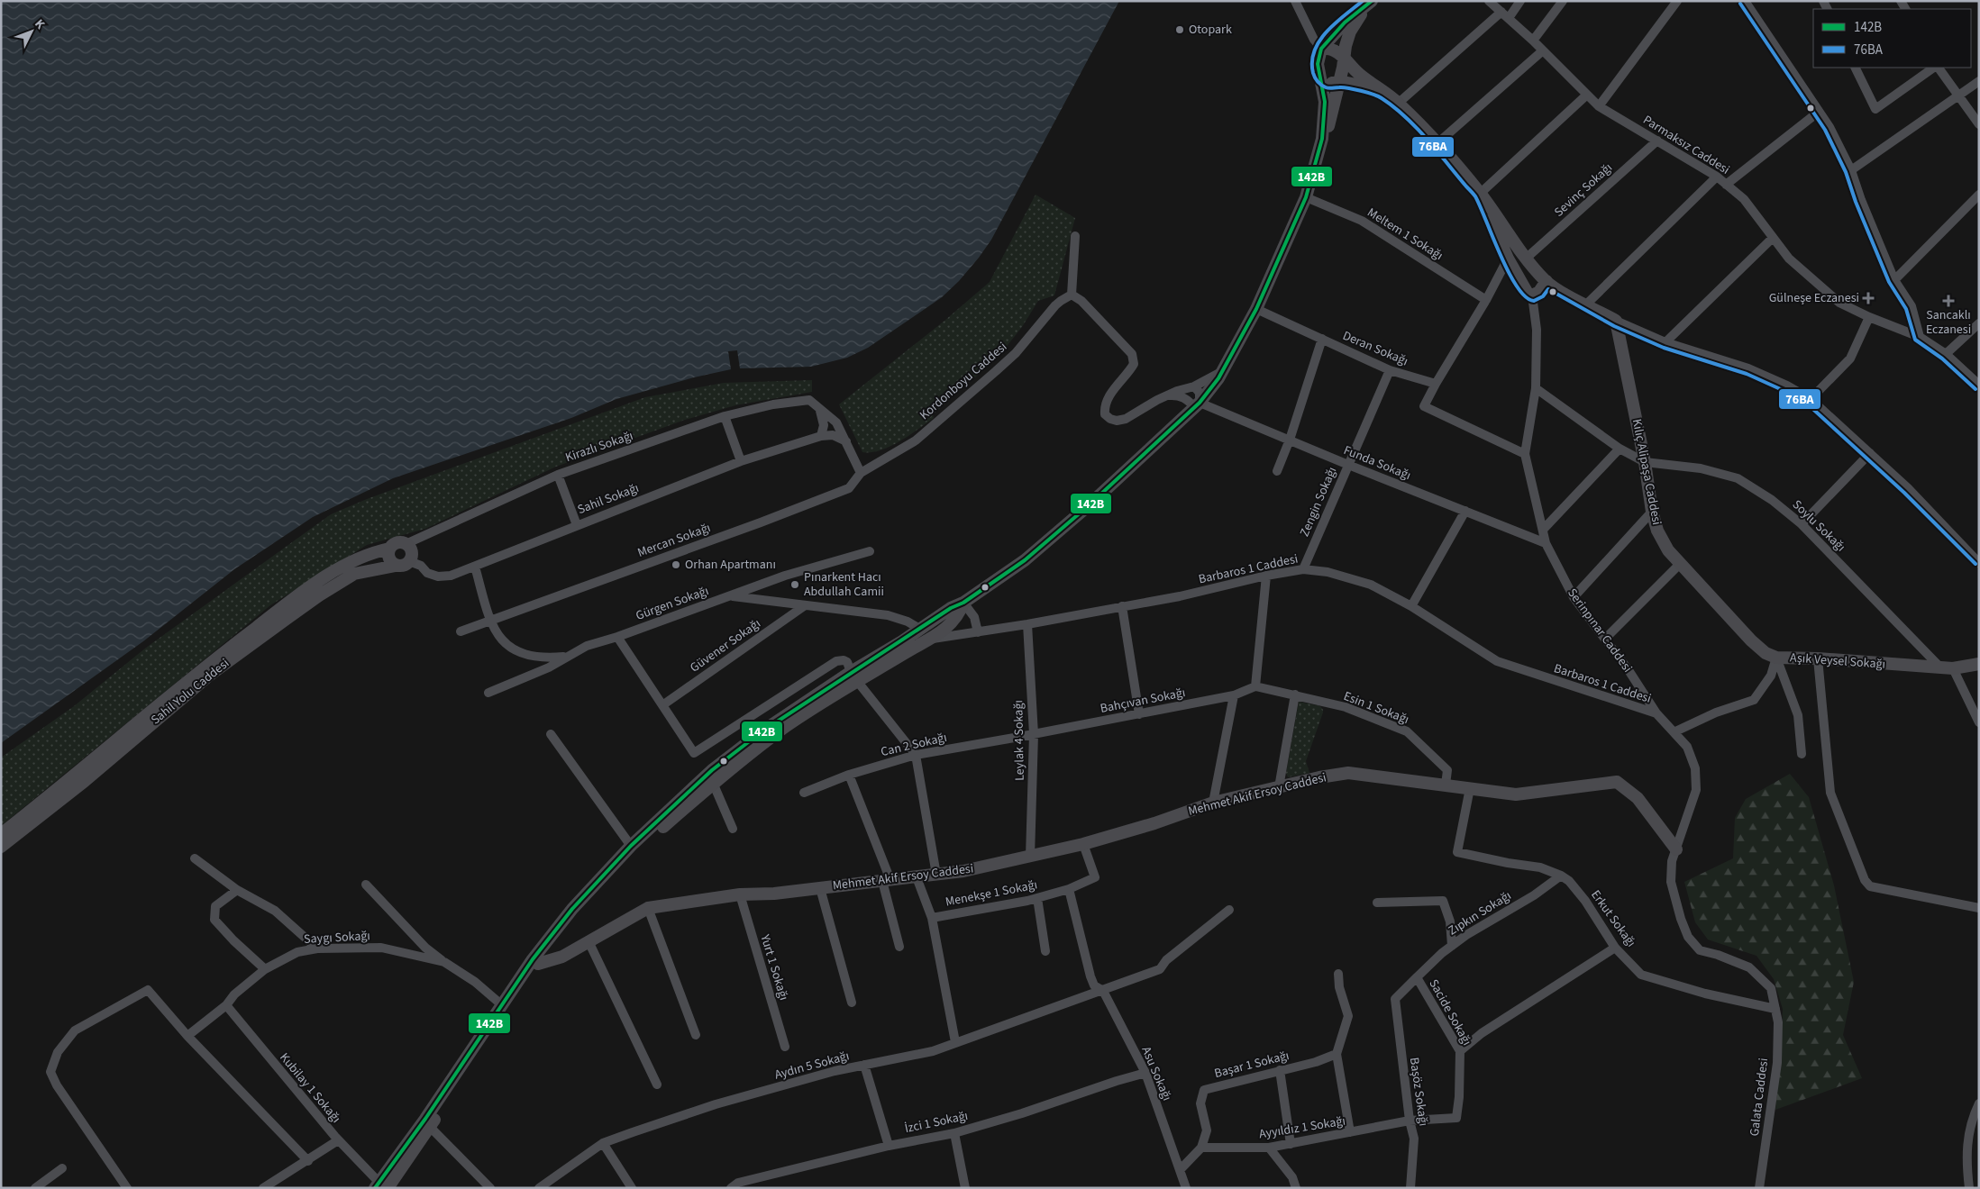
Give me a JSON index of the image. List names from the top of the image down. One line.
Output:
{"streets":{"street":["Parmaksız Caddesi","Sevinç Sokağı","Meltem 1 Sokağı","Deran Sokağı","Kordonboyu Caddesi","Kirazlı Sokağı","Funda Sokağı","Kılıç Alipaşa Caddesi","Sahil Sokağı","Zengin Sokağı","Soylu Sokağı","Mercan Sokağı","Barbaros 1 Caddesi","Gürgen Sokağı","Serinpınar Caddesi","Güvener Sokağı","Aşık Veysel Sokağı","Sahil Yolu Caddesi","Bahçıvan Sokağı","Esin 1 Sokağı","Leylak 4 Sokağı","Can 2 Sokağı","Mehmet Akif Ersoy Caddesi","Menekşe 1 Sokağı","Zıpkın Sokağı","Erkut Sokağı","Saygı Sokağı","Yurt 1 Sokağı","Sacide Sokağı","Başar 1 Sokağı","Aydın 5 Sokağı","Asu Sokağı","Kubilay 1 Sokağı","Başöz Sokağı","Galata Caddesi","İzci 1 Sokağı","Ayyıldız 1 Sokağı"]},"crossings":[["Parmaksız Caddesi","Sevinç Sokağı"],["Deran Sokağı","Zengin Sokağı"],["Kordonboyu Caddesi","Mercan Sokağı"],["Kirazlı Sokağı","Sahil Sokağı"],["Kirazlı Sokağı","Sahil Yolu Caddesi"],["Funda Sokağı","Zengin Sokağı"],["Funda Sokağı","Serinpınar Caddesi"],["Kılıç Alipaşa Caddesi","Soylu Sokağı"],["Kılıç Alipaşa Caddesi","Aşık Veysel Sokağı"],["Sahil Sokağı","Sahil Yolu Caddesi"],["Zengin Sokağı","Barbaros 1 Caddesi"],["Soylu Sokağı","Aşık Veysel Sokağı"],["Barbaros 1 Caddesi","Serinpınar Caddesi"],["Barbaros 1 Caddesi","Leylak 4 Sokağı"],["Serinpınar Caddesi","Aşık Veysel Sokağı"],["Serinpınar Caddesi","Mehmet Akif Ersoy Caddesi"],["Bahçıvan Sokağı","Esin 1 Sokağı"],["Bahçıvan Sokağı","Leylak 4 Sokağı"],["Bahçıvan Sokağı","Can 2 Sokağı"],["Esin 1 Sokağı","Mehmet Akif Ersoy Caddesi"],["Leylak 4 Sokağı","Can 2 Sokağı"],["Leylak 4 Sokağı","Mehmet Akif Ersoy Caddesi"],["Mehmet Akif Ersoy Caddesi","Menekşe 1 Sokağı"],["Mehmet Akif Ersoy Caddesi","Erkut Sokağı"],["Mehmet Akif Ersoy Caddesi","Yurt 1 Sokağı"],["Menekşe 1 Sokağı","Asu Sokağı"],["Zıpkın Sokağı","Erkut Sokağı"],["Zıpkın Sokağı","Sacide Sokağı"],["Erkut Sokağı","Galata Caddesi"],["Saygı Sokağı","Kubilay 1 Sokağı"],["Sacide Sokağı","Başöz Sokağı"],["Sacide Sokağı","Ayyıldız 1 Sokağı"],["Başar 1 Sokağı","Ayyıldız 1 Sokağı"],["Aydın 5 Sokağı","Asu Sokağı"],["Asu Sokağı","İzci 1 Sokağı"],["Başöz Sokağı","Ayyıldız 1 Sokağı"]],"places":{"other":["Otopark","Orhan Apartmanı","Pınarkent Hacı Abdullah Camii"],"health":["Gülneşe Eczanesi","Sancaklı Eczanesi"]},"lines":["transit line 142B","transit line 76BA"],"legend":["142B","76BA"],"north":"top right"}
